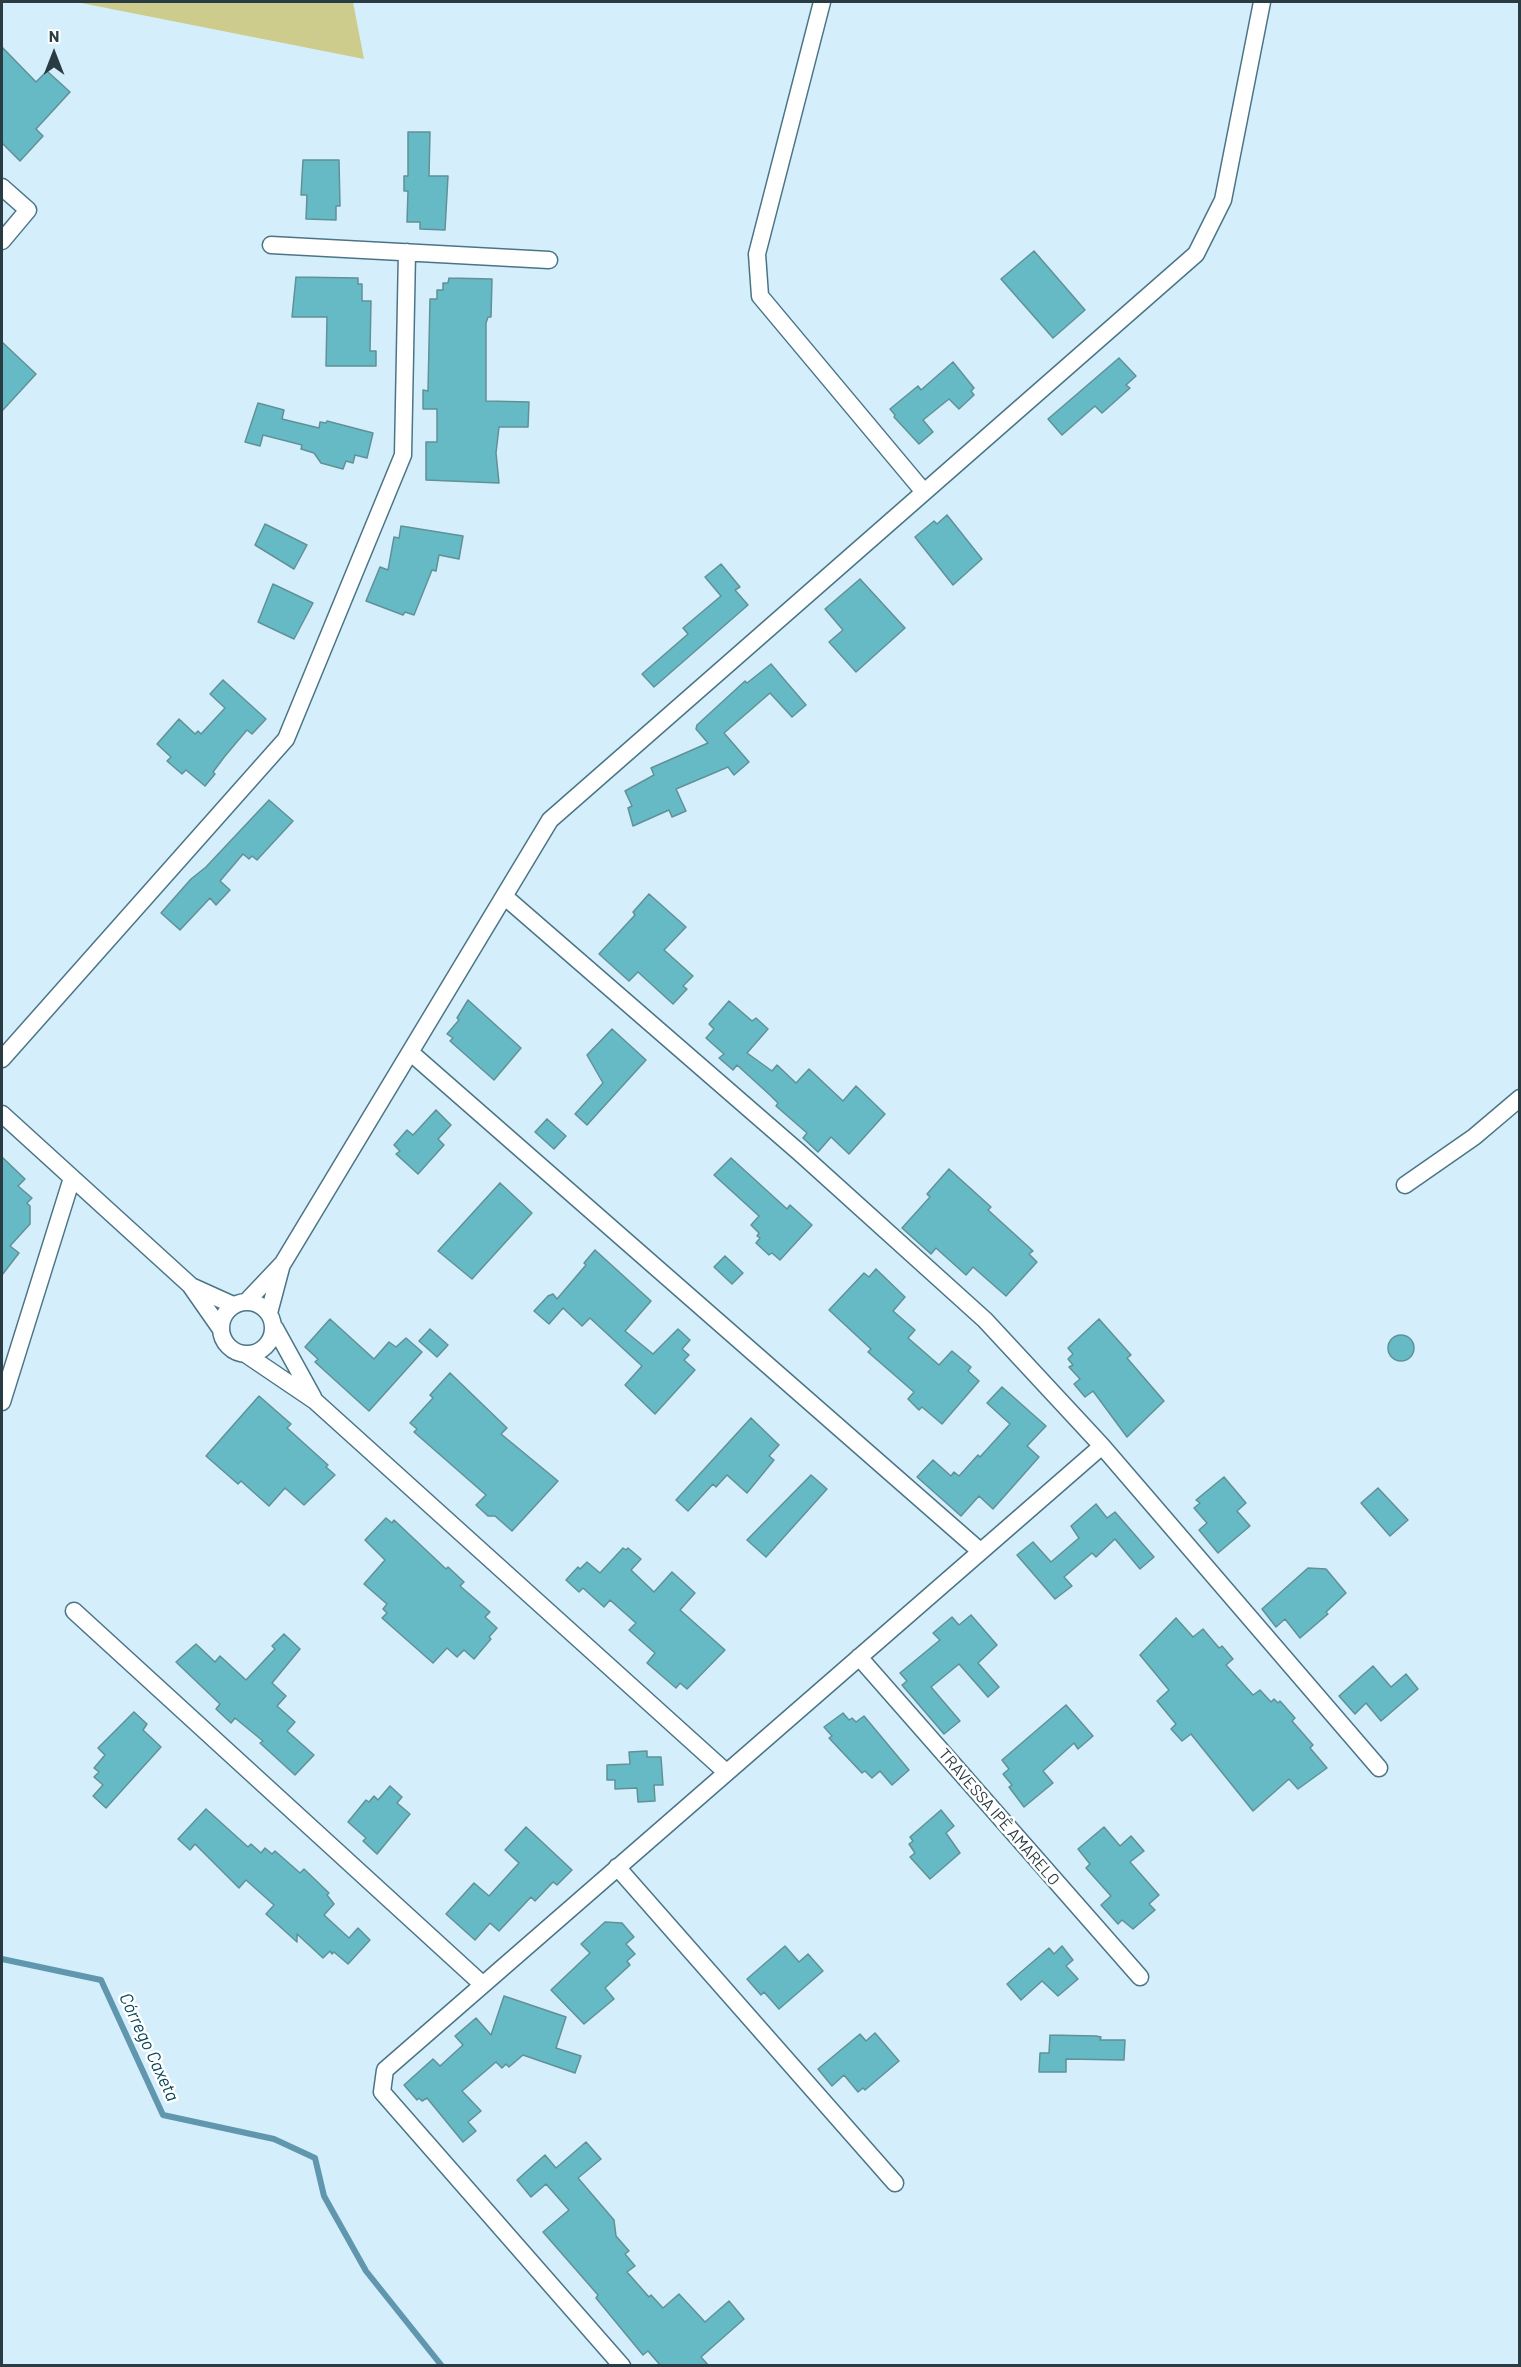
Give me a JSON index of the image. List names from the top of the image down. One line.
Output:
{"streets":{"street":["TRAVESSA IPÊ AMARELO"]},"water":["Córrego Caxeta"],"north":"top"}
